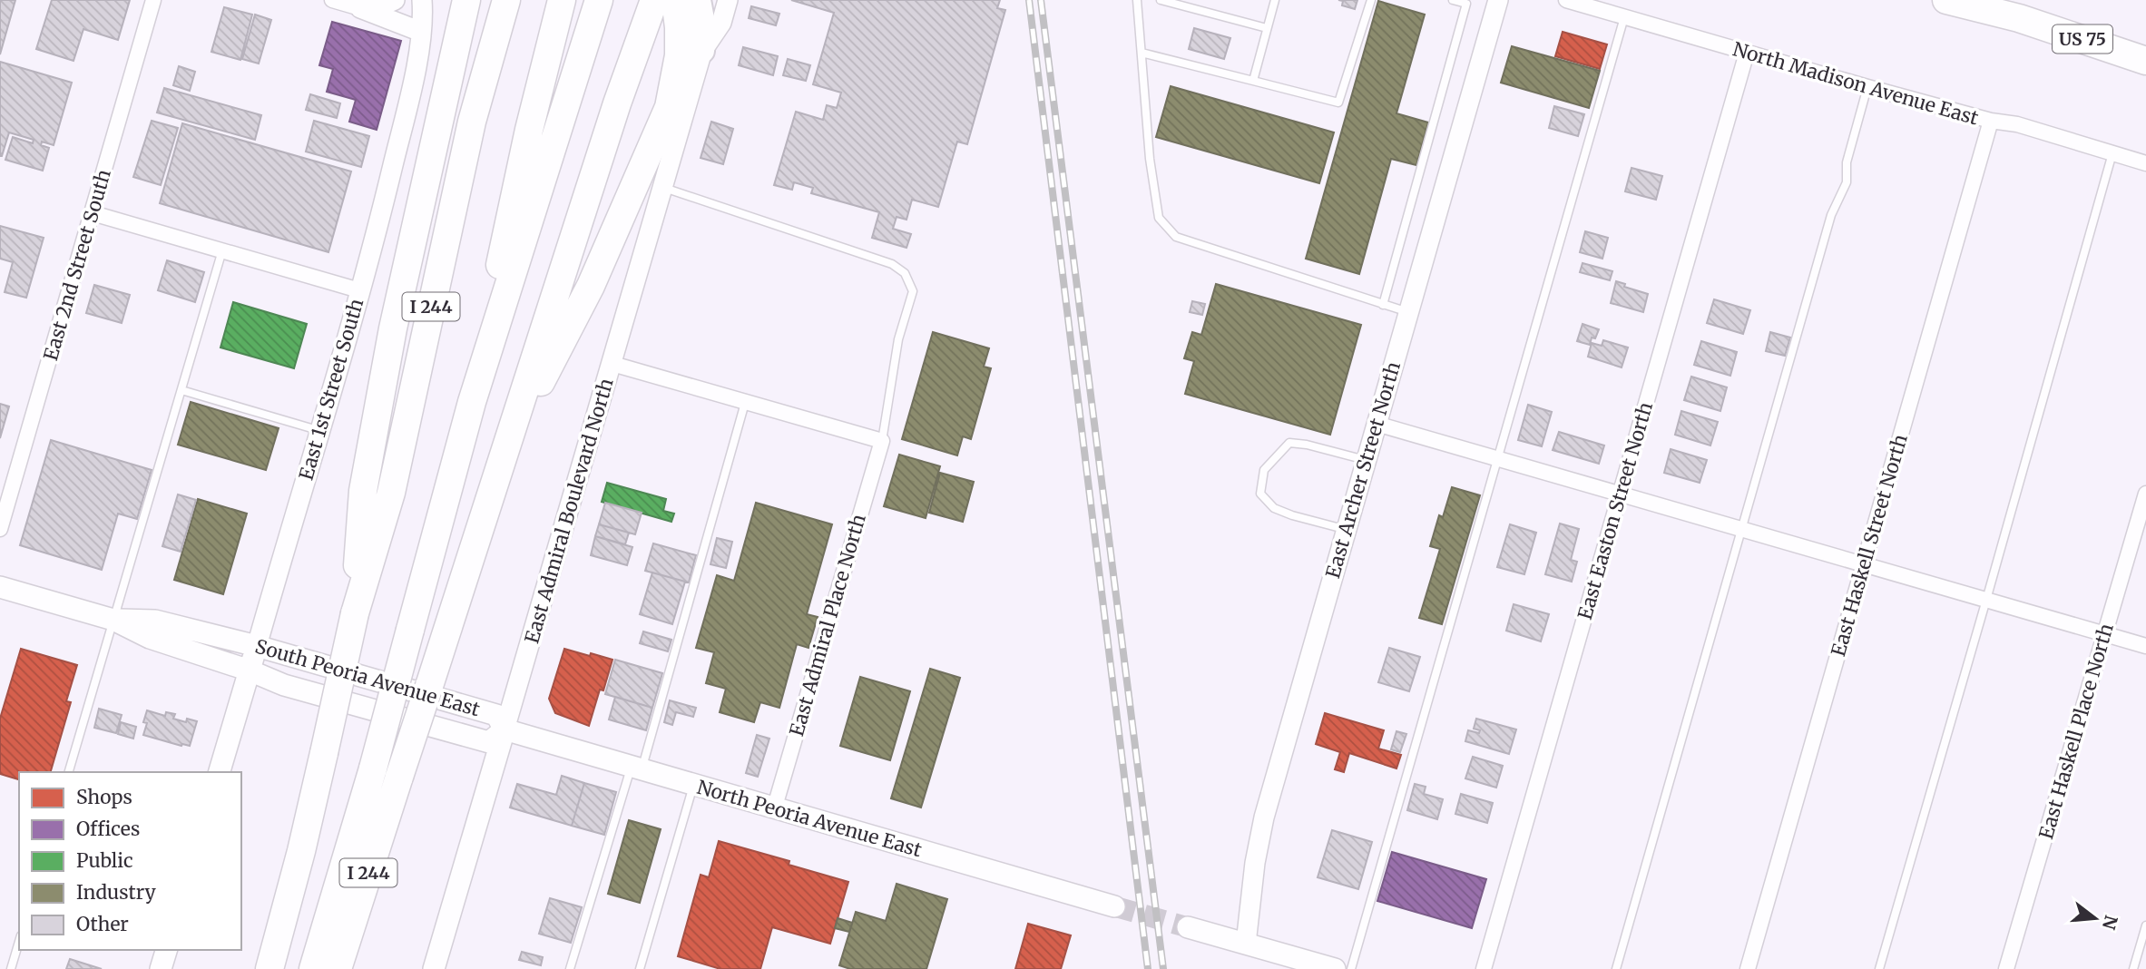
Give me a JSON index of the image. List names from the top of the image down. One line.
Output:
{"streets":{"highway":["US 75","I 244"],"main road":["East 1st Street South","East Admiral Boulevard North","South Peoria Avenue East","North Peoria Avenue East"],"street":["North Madison Avenue East","East 2nd Street South","East Archer Street North","East Easton Street North","East Haskell Street North","East Admiral Place North","East Haskell Place North"]},"crossings":[["North Madison Avenue East","East Easton Street North"],["North Madison Avenue East","East Haskell Street North"],["East 1st Street South","South Peoria Avenue East"],["East Admiral Boulevard North","South Peoria Avenue East"],["East Admiral Boulevard North","North Peoria Avenue East"],["East Admiral Place North","North Peoria Avenue East"],["South Peoria Avenue East","North Peoria Avenue East"]],"legend":["Shops","Offices","Public","Industry","Other"],"north":"right"}
